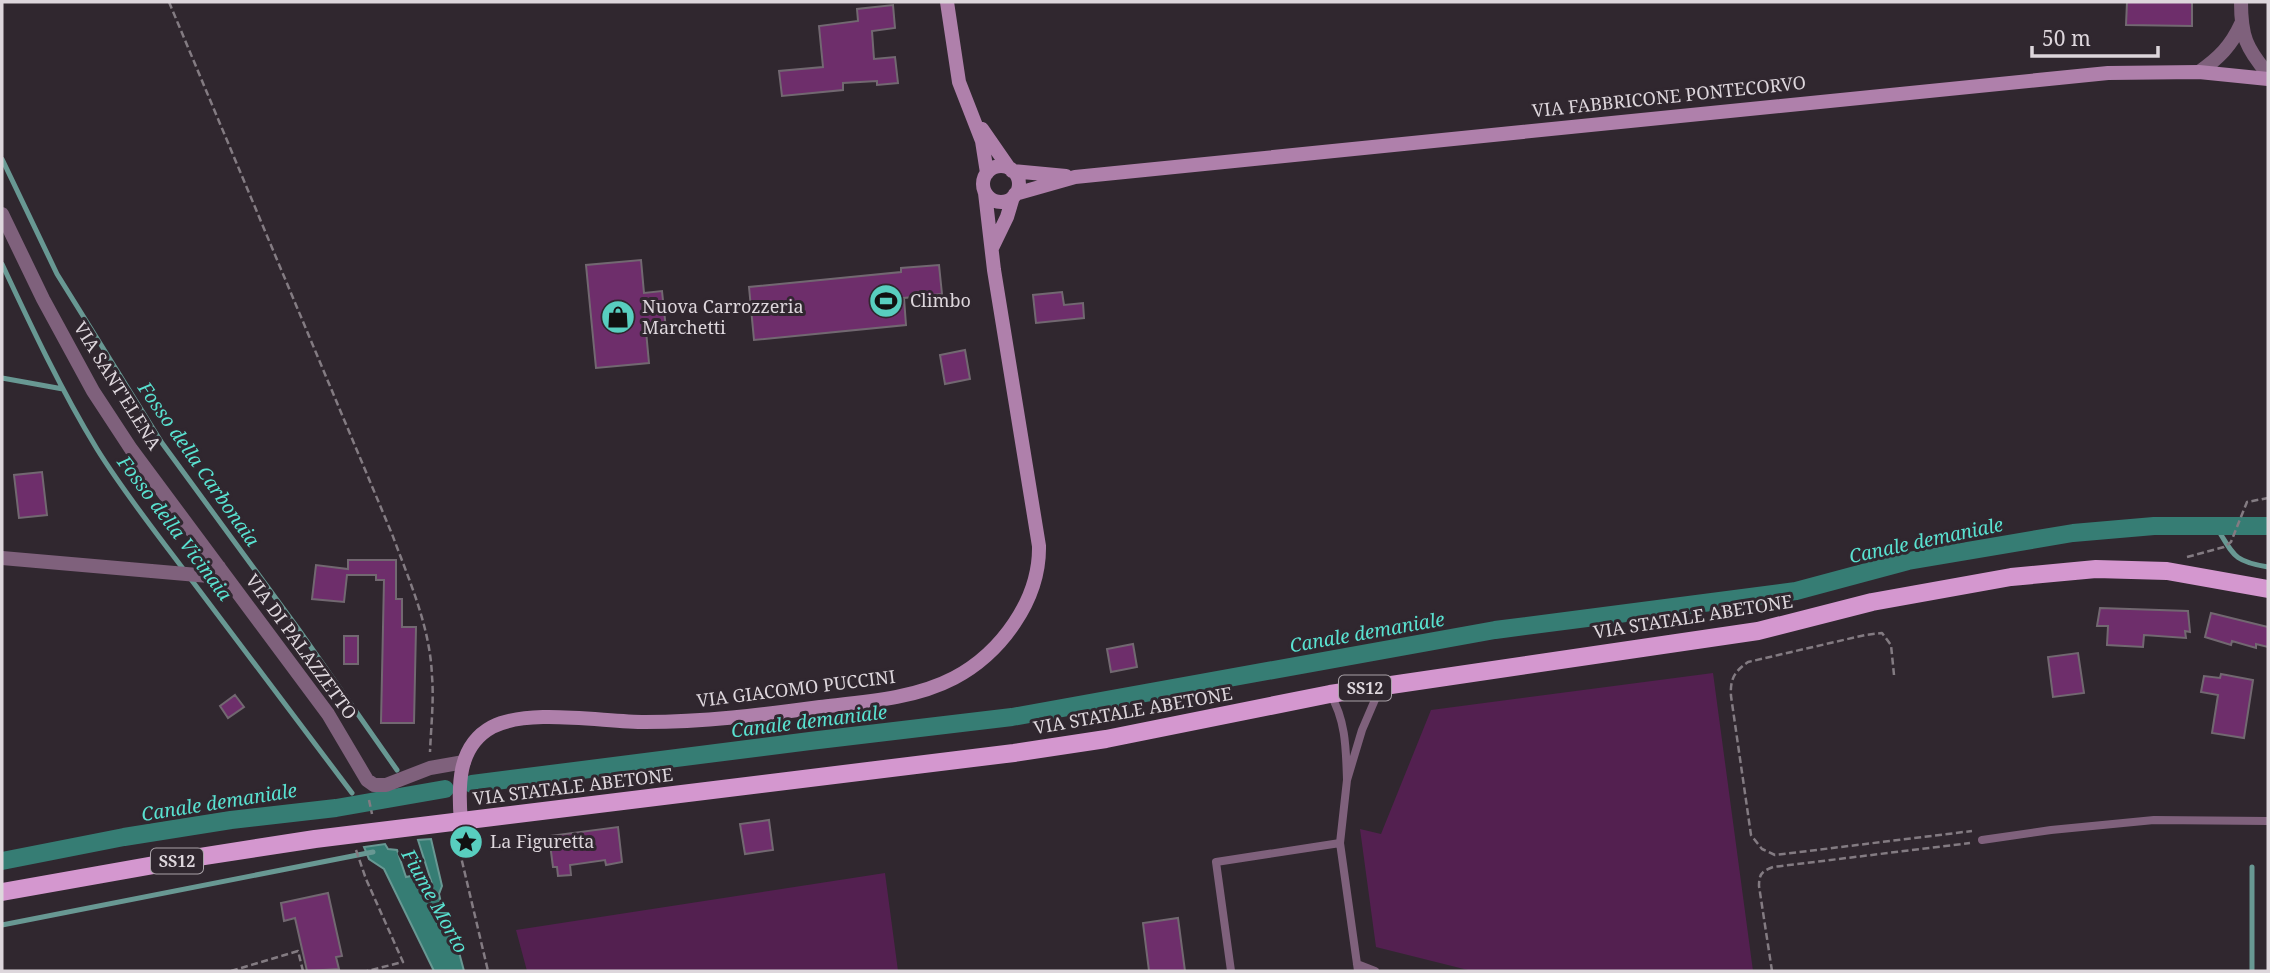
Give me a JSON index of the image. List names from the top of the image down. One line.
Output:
{"streets":{"main road":["VIA STATALE ABETONE","SS12"],"street":["VIA FABBRICONE PONTECORVO","VIA SANT'ELENA","VIA DI PALAZZETTO","VIA GIACOMO PUCCINI"]},"crossings":[["VIA FABBRICONE PONTECORVO","VIA GIACOMO PUCCINI"],["VIA SANT'ELENA","VIA DI PALAZZETTO"]],"water":["Fosso della Carbonaia","Fosso della Vicinaia","Canale demaniale","Fiume Morto"],"places":{"sports":["Climbo"],"shop":["Nuova Carrozzeria Marchetti"],"place":["La Figuretta"]},"scale_bar":"50 m"}
